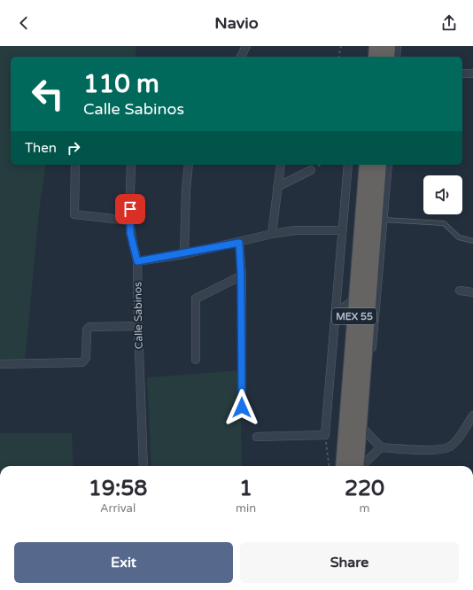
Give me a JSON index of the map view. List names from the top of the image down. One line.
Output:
{"streets":{"highway":["MEX 55"],"street":["Calle Sabinos"]},"page":{"header":"Navio","turn":["110 m","Calle Sabinos"],"then":"Then","eta":["19:58","Arrival","1","min","220","m"],"buttons":["Exit","Share"]}}
